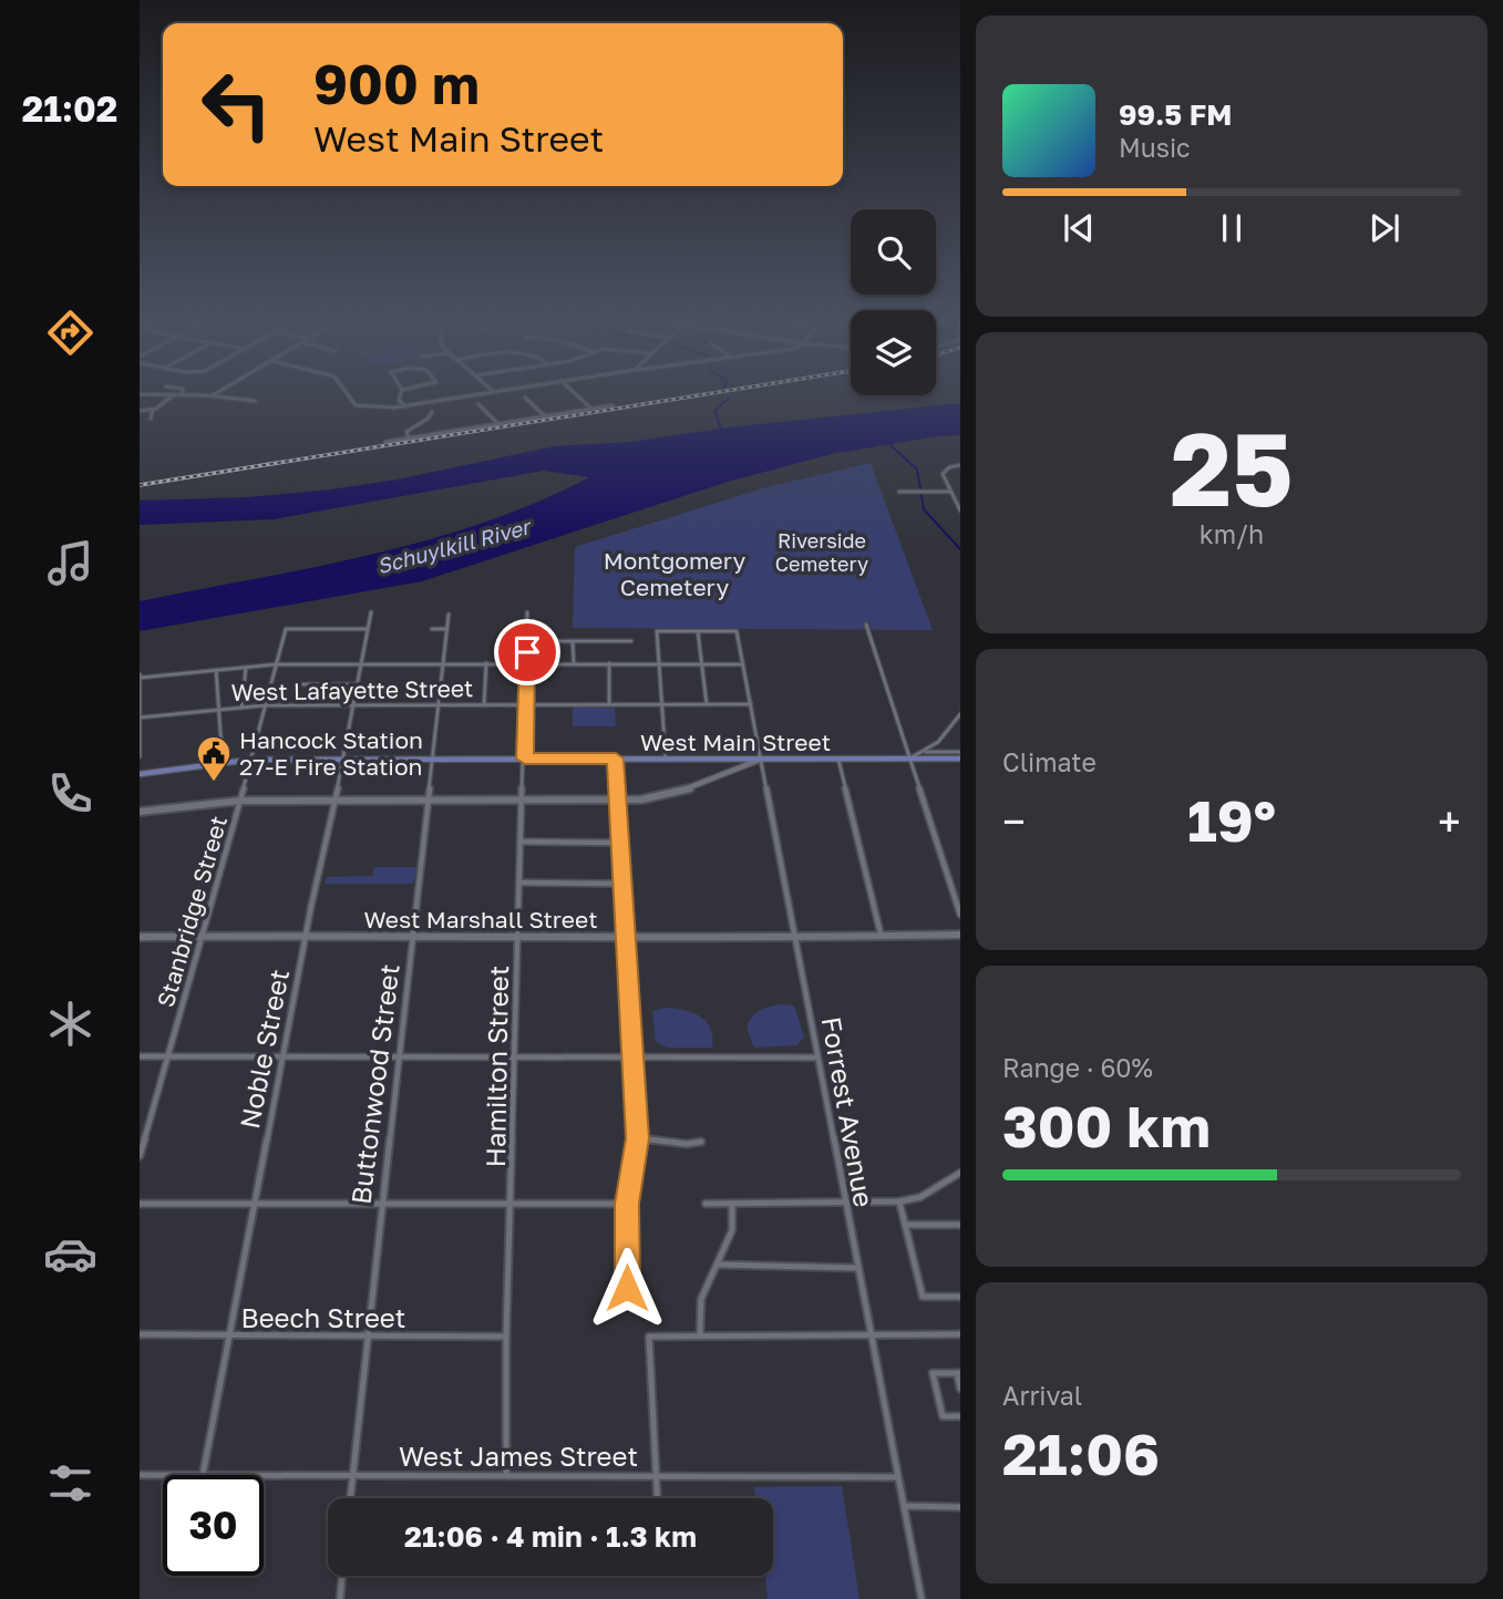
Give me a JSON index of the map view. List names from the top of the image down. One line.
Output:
{"streets":{"main road":["West Main Street"],"street":["West Lafayette Street","Stanbridge Street","West Marshall Street","Noble Street","Hamilton Street","Buttonwood Street","Forrest Avenue","Beech Street","West James Street"]},"crossings":[["West Lafayette Street","Stanbridge Street"],["West Lafayette Street","Noble Street"],["West Lafayette Street","Hamilton Street"],["West Lafayette Street","Buttonwood Street"],["West Lafayette Street","Forrest Avenue"],["West Main Street","Stanbridge Street"],["West Main Street","Noble Street"],["West Main Street","Hamilton Street"],["West Main Street","Buttonwood Street"],["West Main Street","Forrest Avenue"],["Stanbridge Street","West Marshall Street"],["Stanbridge Street","Noble Street"],["West Marshall Street","Noble Street"],["West Marshall Street","Hamilton Street"],["West Marshall Street","Buttonwood Street"],["West Marshall Street","Forrest Avenue"],["Noble Street","Beech Street"],["Noble Street","West James Street"],["Hamilton Street","Beech Street"],["Hamilton Street","West James Street"],["Buttonwood Street","Beech Street"],["Buttonwood Street","West James Street"],["Forrest Avenue","West James Street"]],"water":["Schuylkill River"],"parks":["Riverside Cemetery","Montgomery Cemetery"],"places":{"public building":["Hancock Station 27-E Fire Station"]},"page":{"tabs":"21:02","turn":["900 m","West Main Street"],"song":["99.5 FM","Music"],"tile":[["25","km/h"],"Climate",["Range · 60%","300 km"],["Arrival","21:06"]],"heat":["−","19°","+"],"limit":"30","trip":"21:06 · 4 min · 1.3 km"}}
